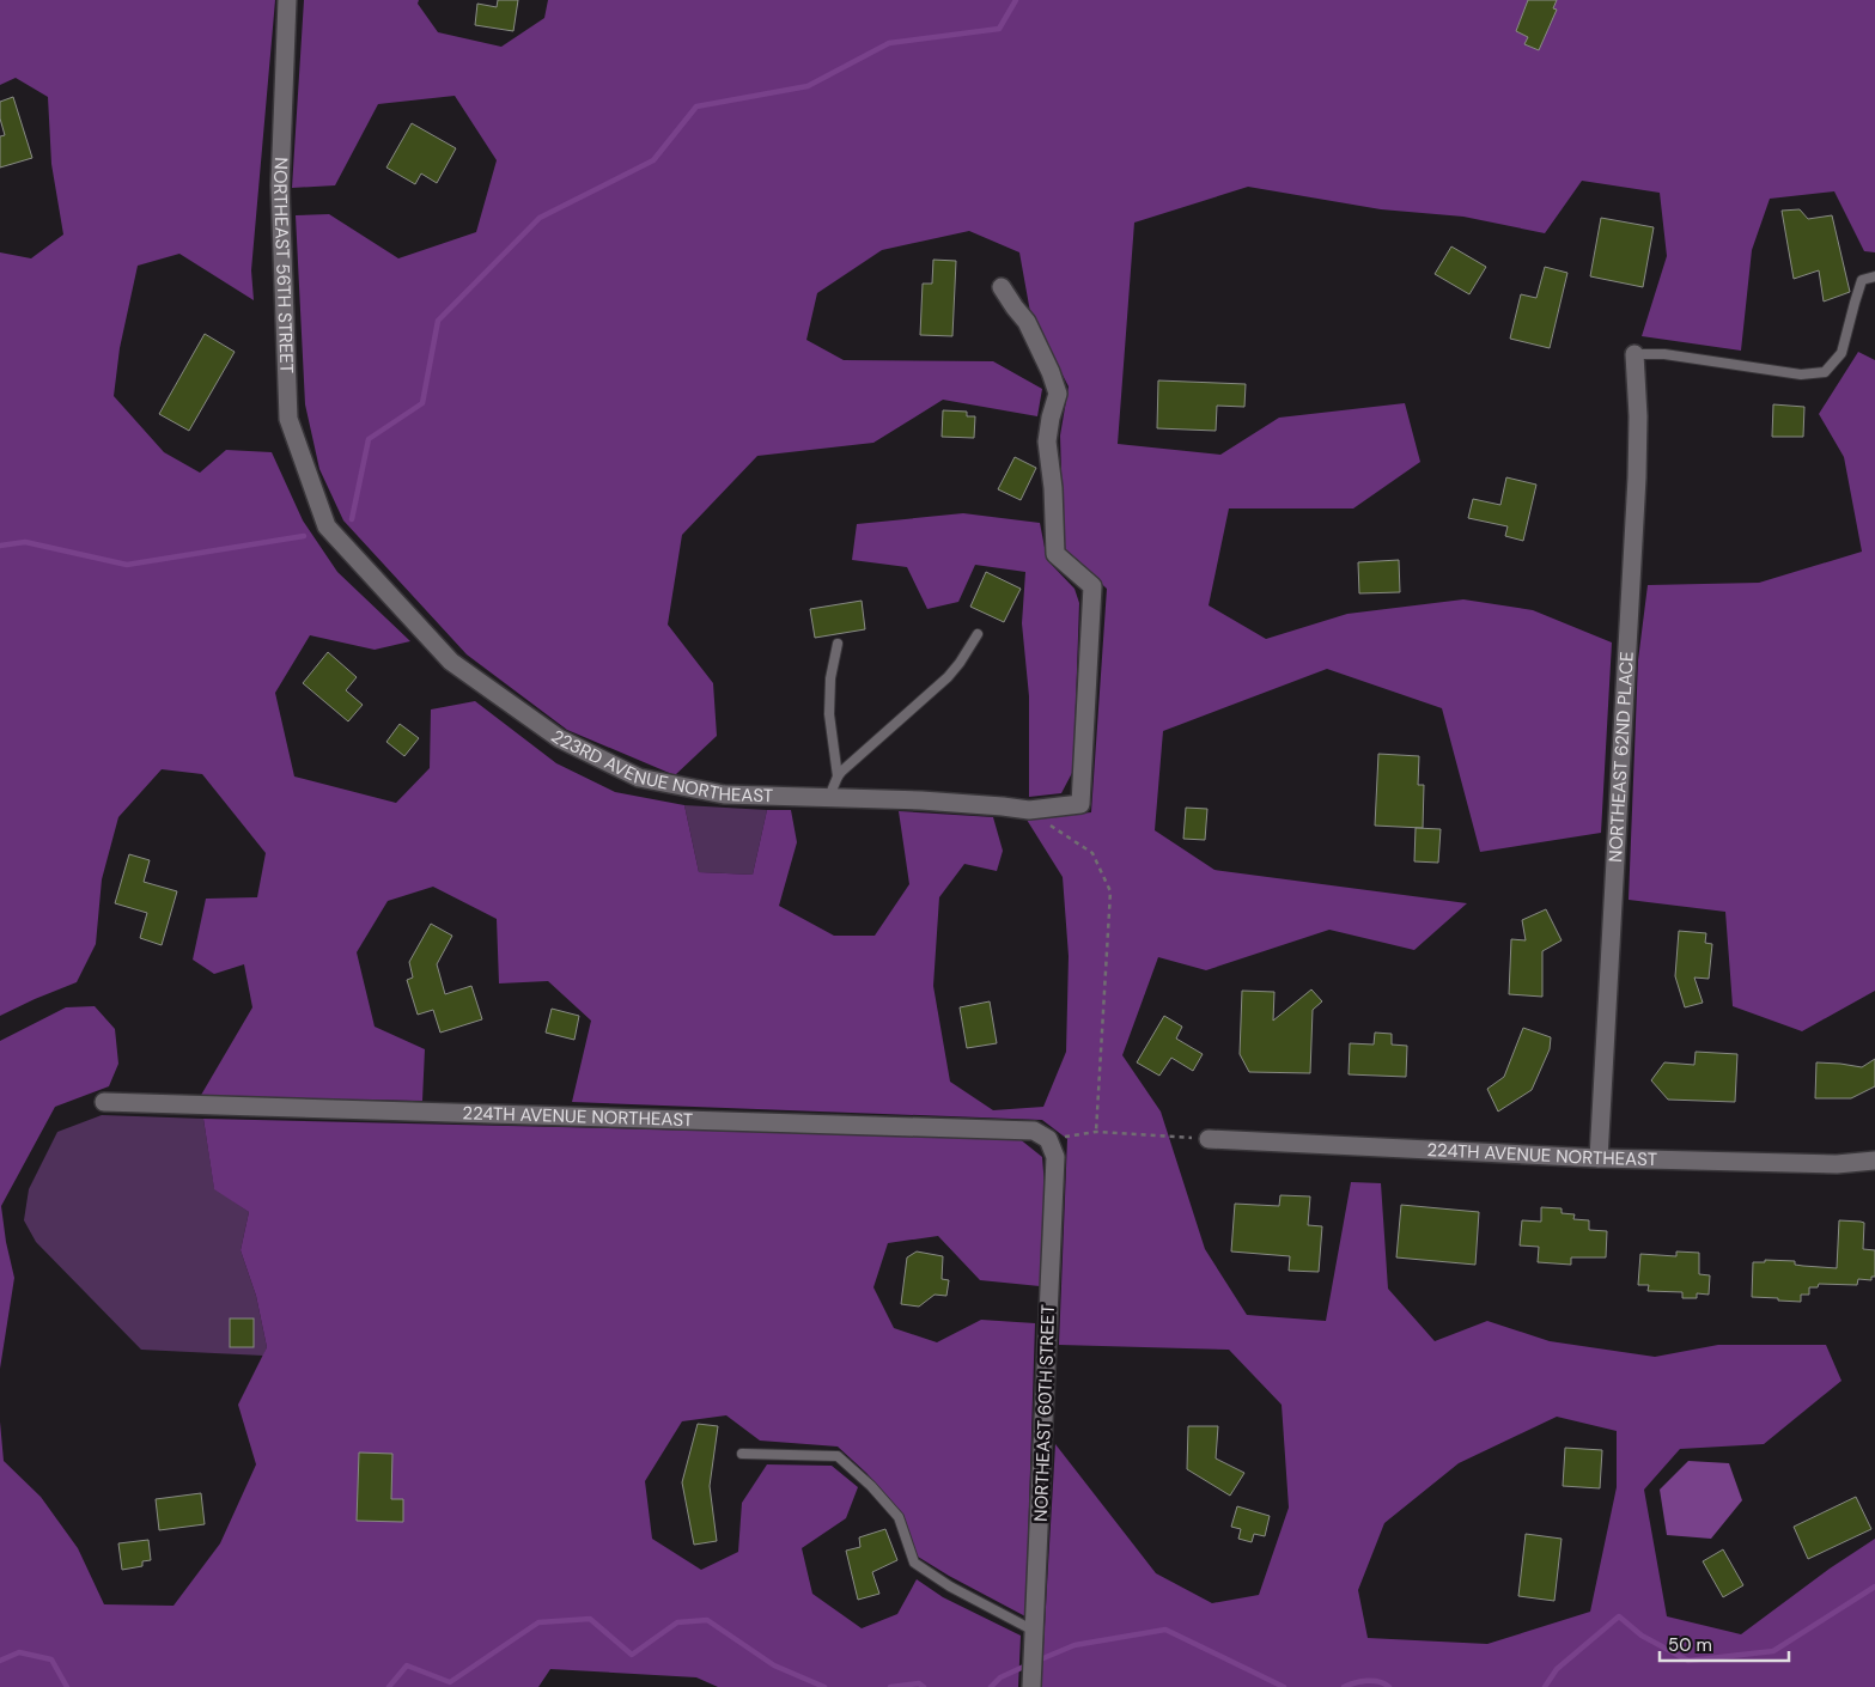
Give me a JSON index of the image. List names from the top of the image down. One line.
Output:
{"streets":{"street":["NORTHEAST 56TH STREET","NORTHEAST 62ND PLACE","223RD AVENUE NORTHEAST","224TH AVENUE NORTHEAST","NORTHEAST 60TH STREET"]},"crossings":[["NORTHEAST 56TH STREET","223RD AVENUE NORTHEAST"],["NORTHEAST 62ND PLACE","224TH AVENUE NORTHEAST"],["224TH AVENUE NORTHEAST","NORTHEAST 60TH STREET"]],"scale_bar":"50 m"}
